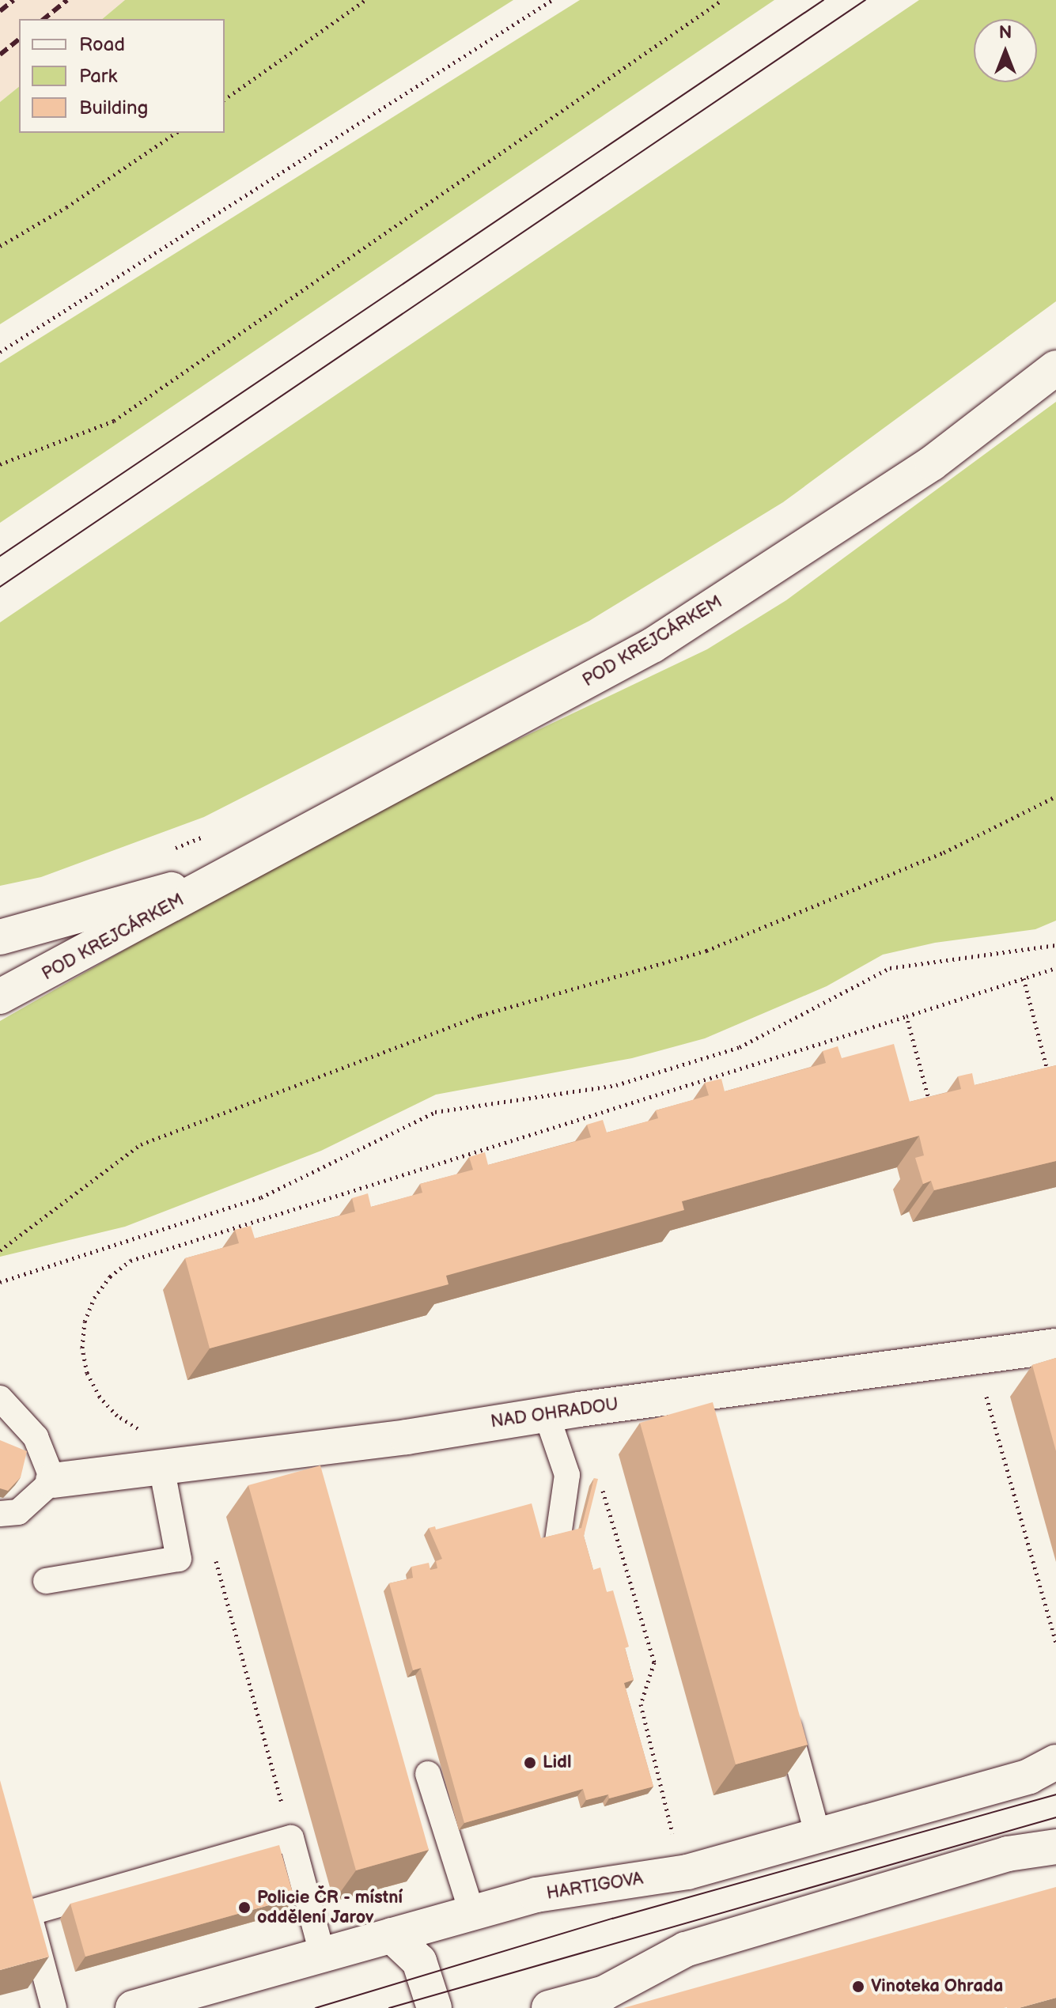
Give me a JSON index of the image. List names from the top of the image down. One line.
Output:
{"streets":{"main road":["POD KREJCÁRKEM","NAD OHRADOU","HARTIGOVA"]},"places":["Lidl","Policie ČR - místní oddělení Jarov","Vinoteka Ohrada"],"legend":["Road","Park","Building"],"north":"top"}
